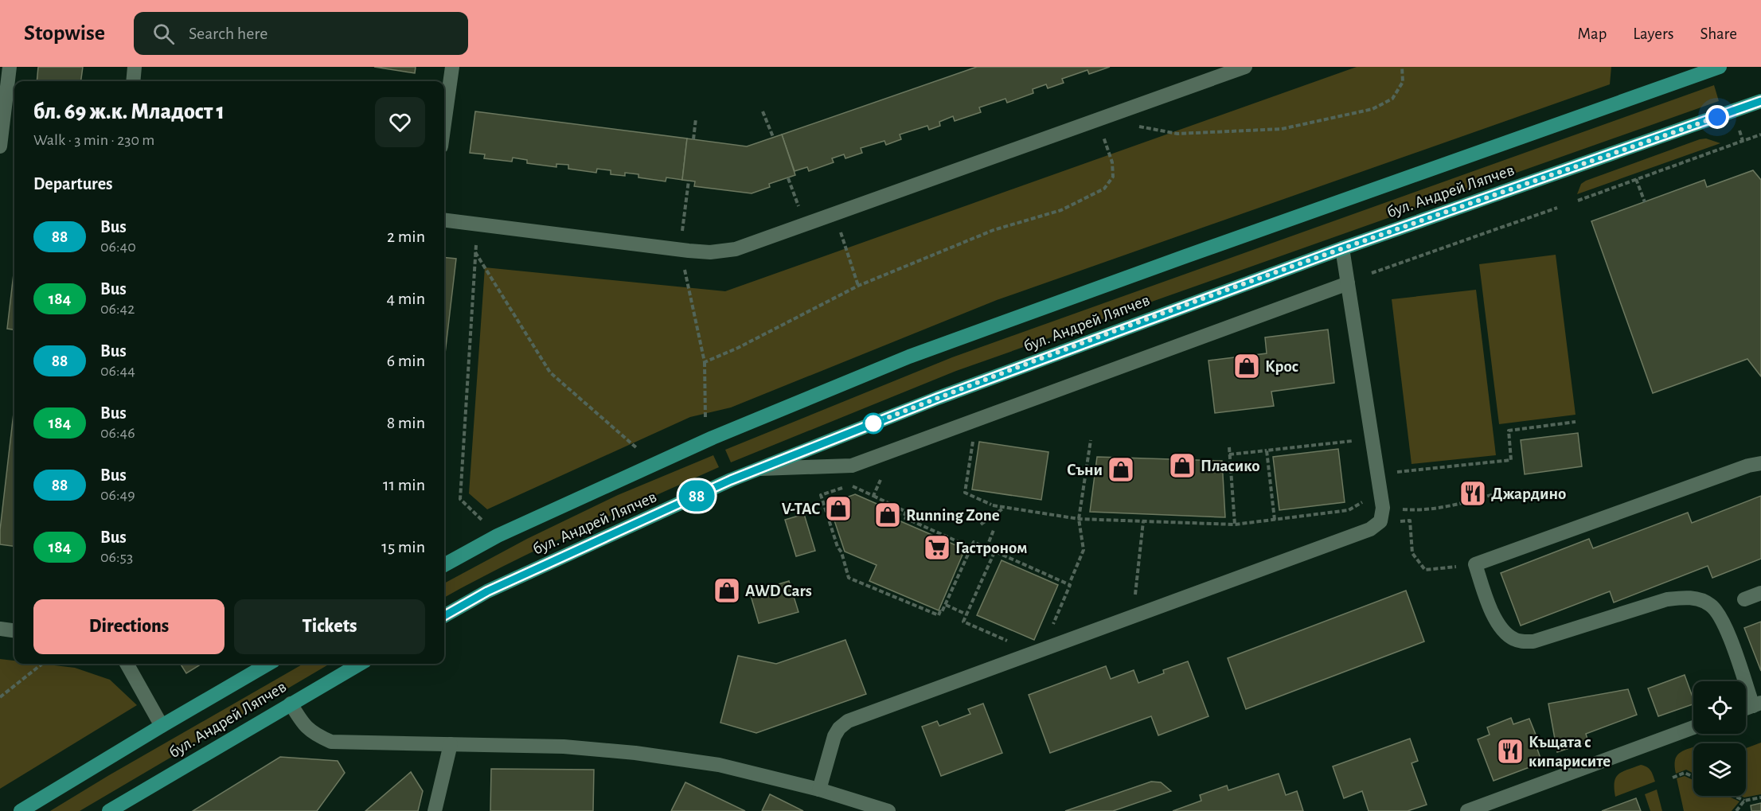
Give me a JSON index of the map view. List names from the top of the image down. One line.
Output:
{"streets":{"main road":["бул. Андрей Ляпчев"]},"places":{"shop":["Крос","Пласико","Съни","V-TAC","Running Zone","AWD Cars"],"restaurant":["Джардино","Къщата с кипарисите"],"supermarket":["Гастроном"]},"lines":["bus line 88"],"page":{"header":"Stopwise","search":"Search here","nav":["Map","Layers","Share"],"on_map":"88","heading":[["бл. 69 ж.к. Младост 1","Walk · 3 min · 230 m"],"Departures"],"list":[{"mark":"88","name":"Bus","note":"06:40","value":"2 min"},{"mark":"184","name":"Bus","note":"06:42","value":"4 min"},{"mark":"88","name":"Bus","note":"06:44","value":"6 min"},{"mark":"184","name":"Bus","note":"06:46","value":"8 min"},{"mark":"88","name":"Bus","note":"06:49","value":"11 min"},{"mark":"184","name":"Bus","note":"06:53","value":"15 min"}],"buttons":["Directions","Tickets"]}}
